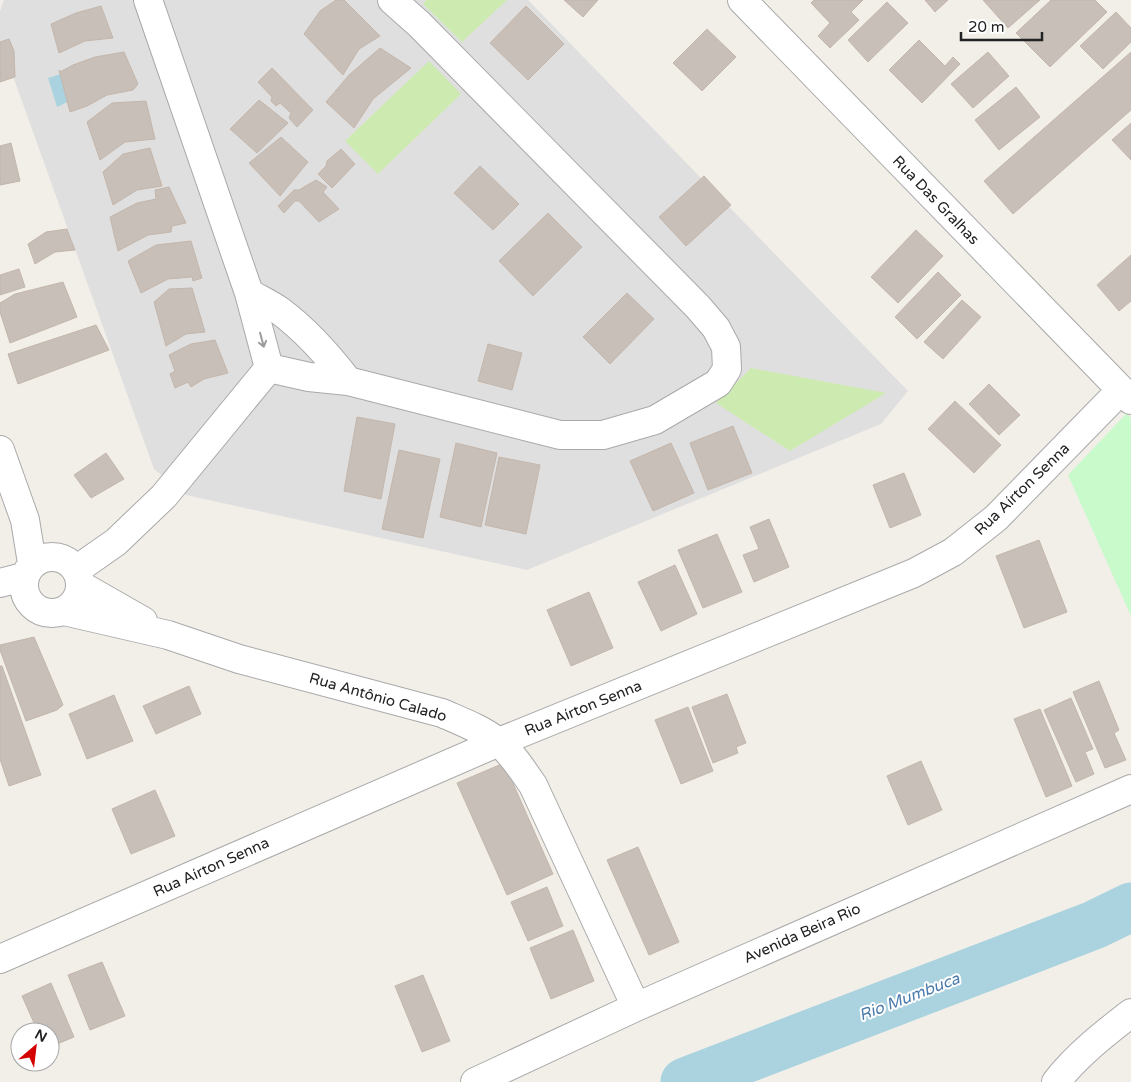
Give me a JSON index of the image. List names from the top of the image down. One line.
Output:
{"streets":{"street":["Rua Das Gralhas","Rua Aírton Senna","Rua Antônio Calado","Avenida Beira Rio"]},"crossings":[["Rua Das Gralhas","Rua Aírton Senna"],["Rua Aírton Senna","Rua Antônio Calado"],["Rua Antônio Calado","Avenida Beira Rio"]],"water":["Rio Mumbuca"],"scale_bar":"20 m","north":"top right"}
